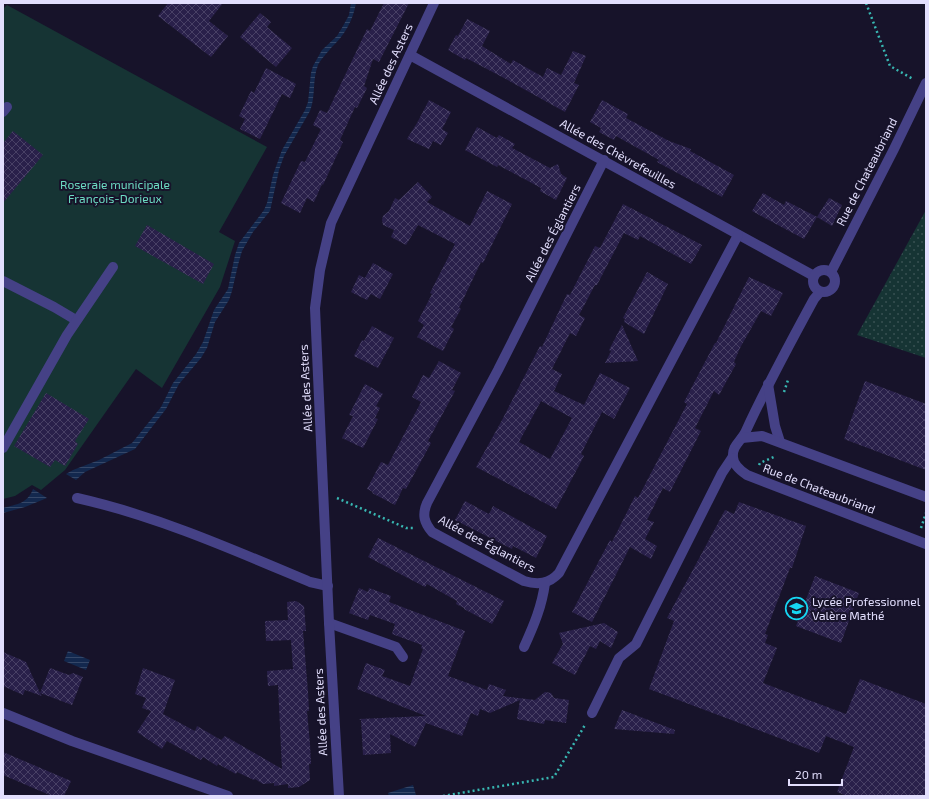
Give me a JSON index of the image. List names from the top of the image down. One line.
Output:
{"streets":{"street":["Allée des Asters","Allée des Chèvrefeuilles","Rue de Chateaubriand","Allée des Églantiers"]},"crossings":[["Allée des Asters","Allée des Chèvrefeuilles"],["Allée des Chèvrefeuilles","Rue de Chateaubriand"],["Allée des Chèvrefeuilles","Allée des Églantiers"]],"parks":["Roseraie municipale François-Dorieux"],"places":{"school or university":["Lycée Professionnel Valère Mathé"]},"scale_bar":"20 m"}
